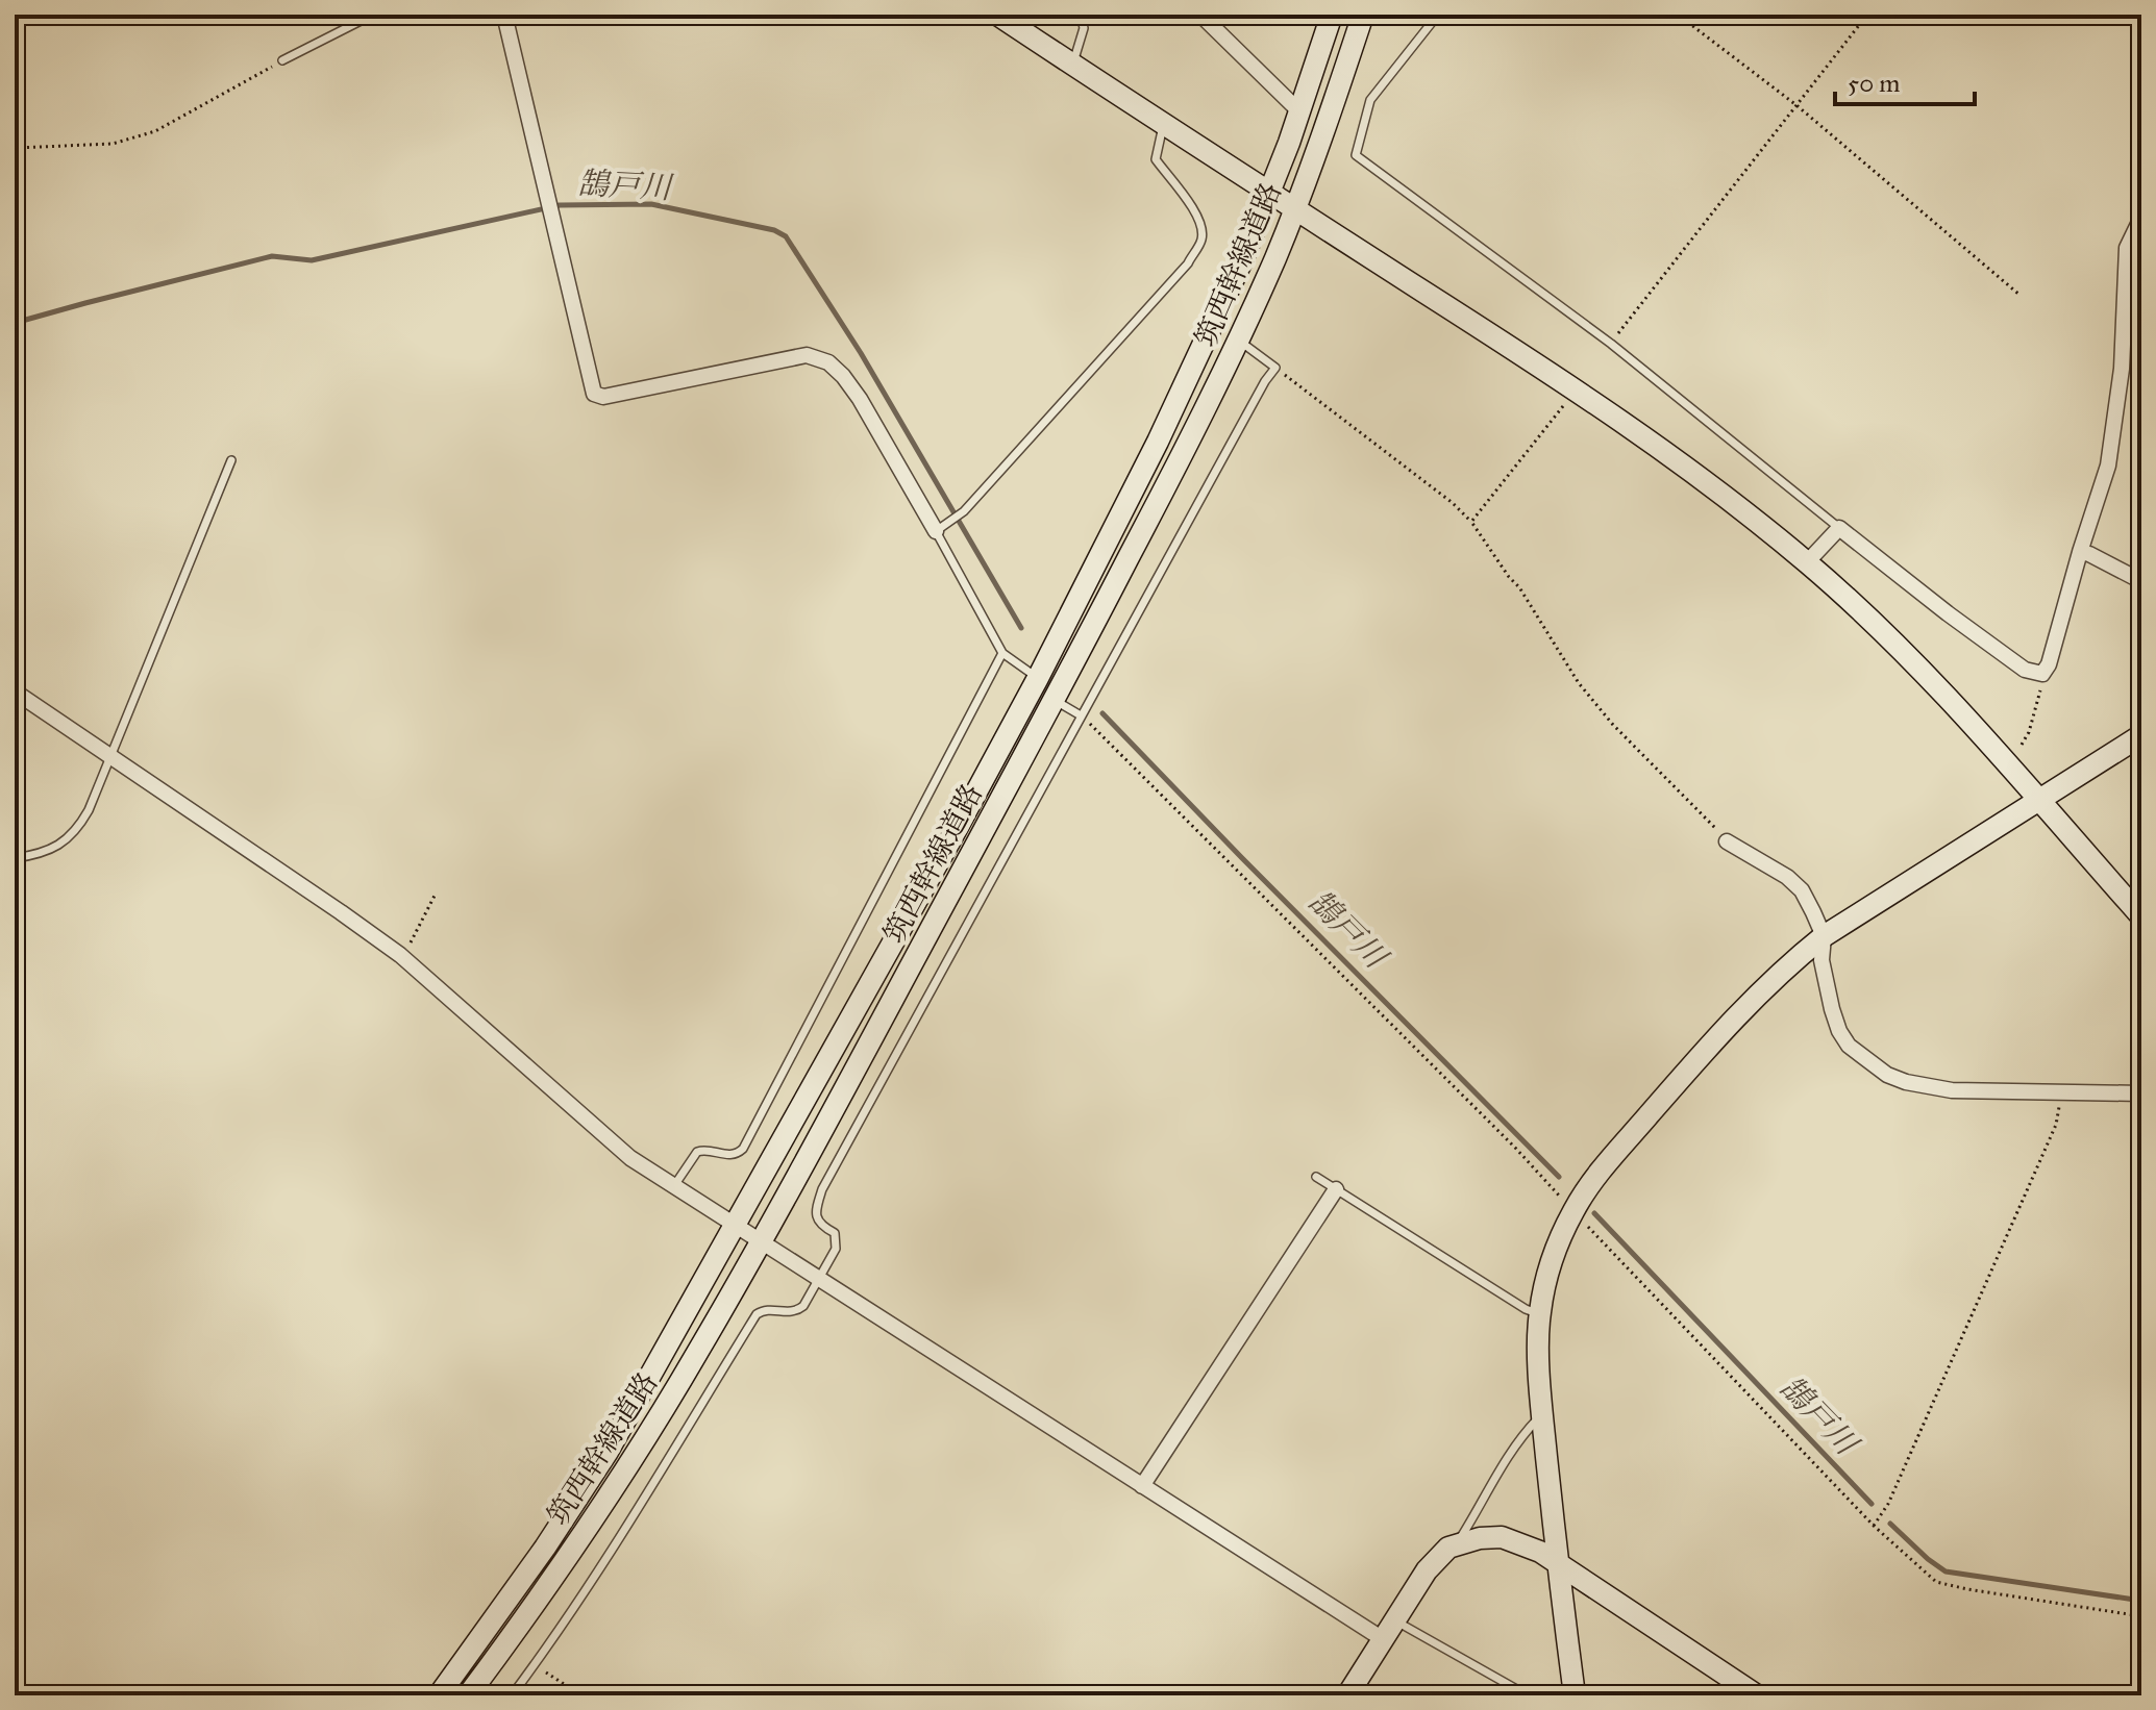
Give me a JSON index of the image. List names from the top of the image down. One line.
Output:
{"streets":{"street":["筑西幹線道路"]},"water":["鵠戸川"],"scale_bar":"50 m"}
